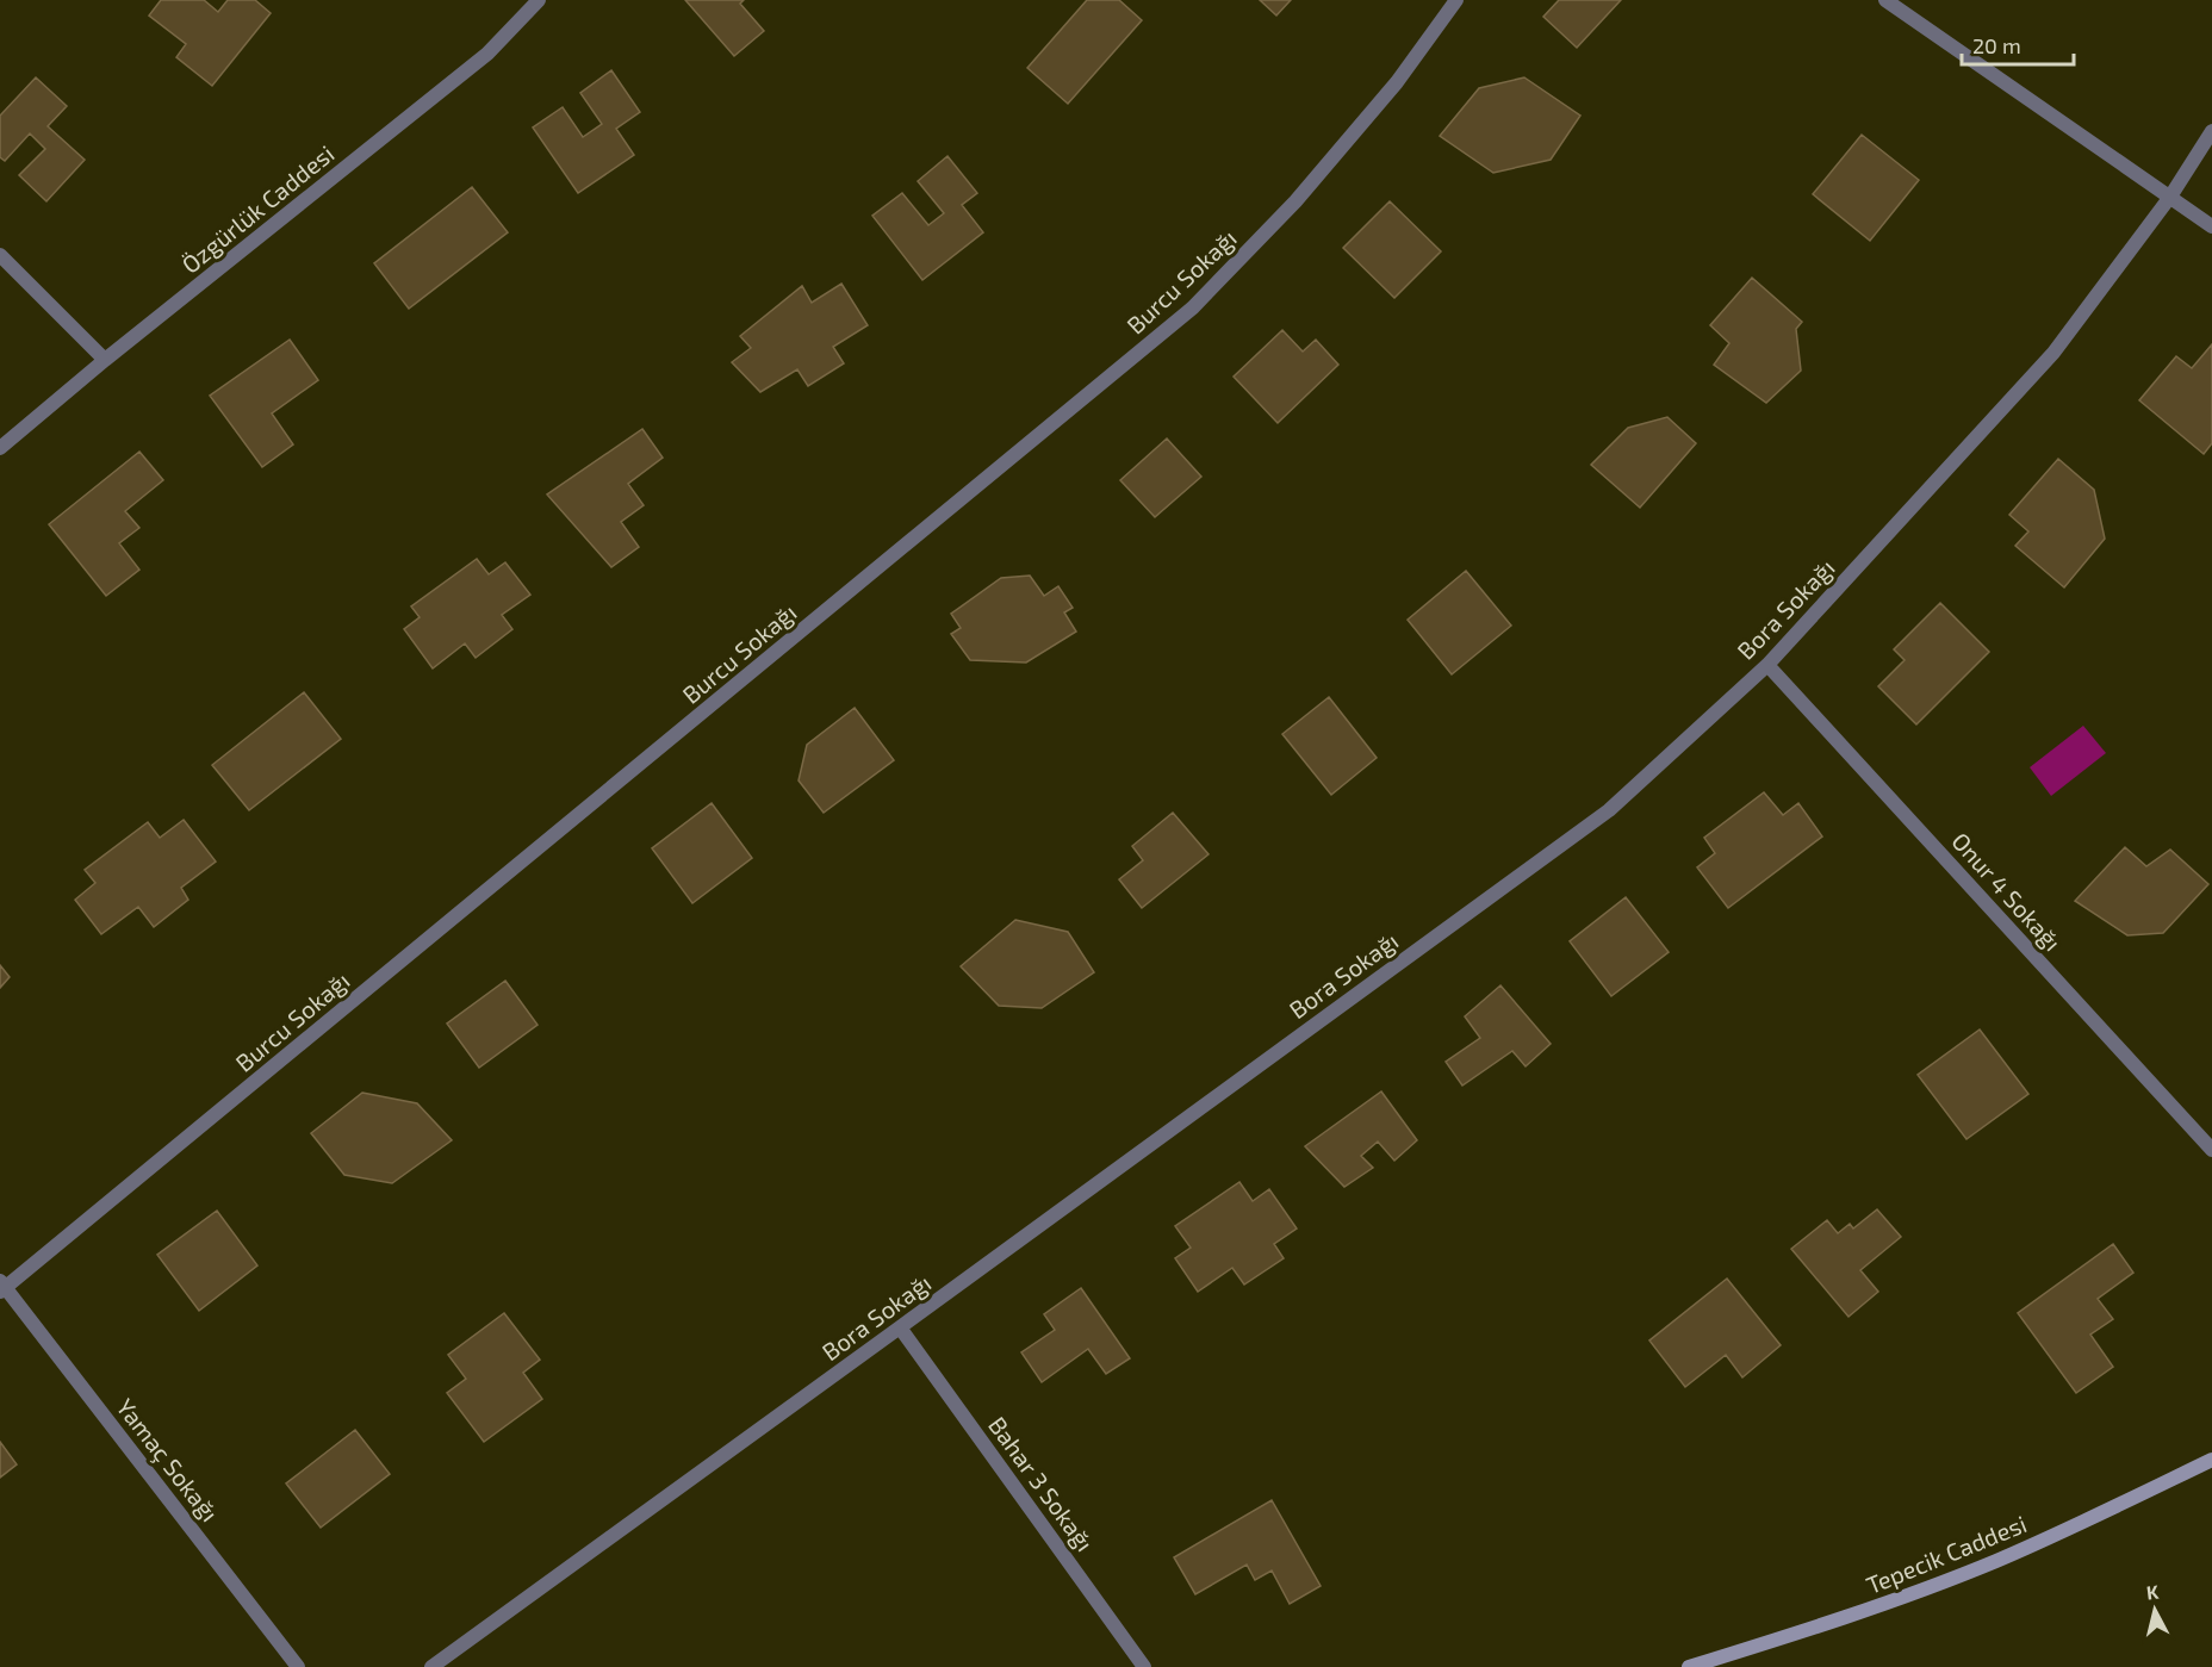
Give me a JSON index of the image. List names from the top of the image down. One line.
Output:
{"streets":{"street":["Özgürlük Caddesi","Burcu Sokağı","Bora Sokağı","Onur 4 Sokağı","Yamaç Sokağı","Bahar 3 Sokağı","Tepecik Caddesi"]},"crossings":[["Burcu Sokağı","Yamaç Sokağı"],["Bora Sokağı","Onur 4 Sokağı"],["Bora Sokağı","Bahar 3 Sokağı"]],"scale_bar":"20 m","north":"top"}
